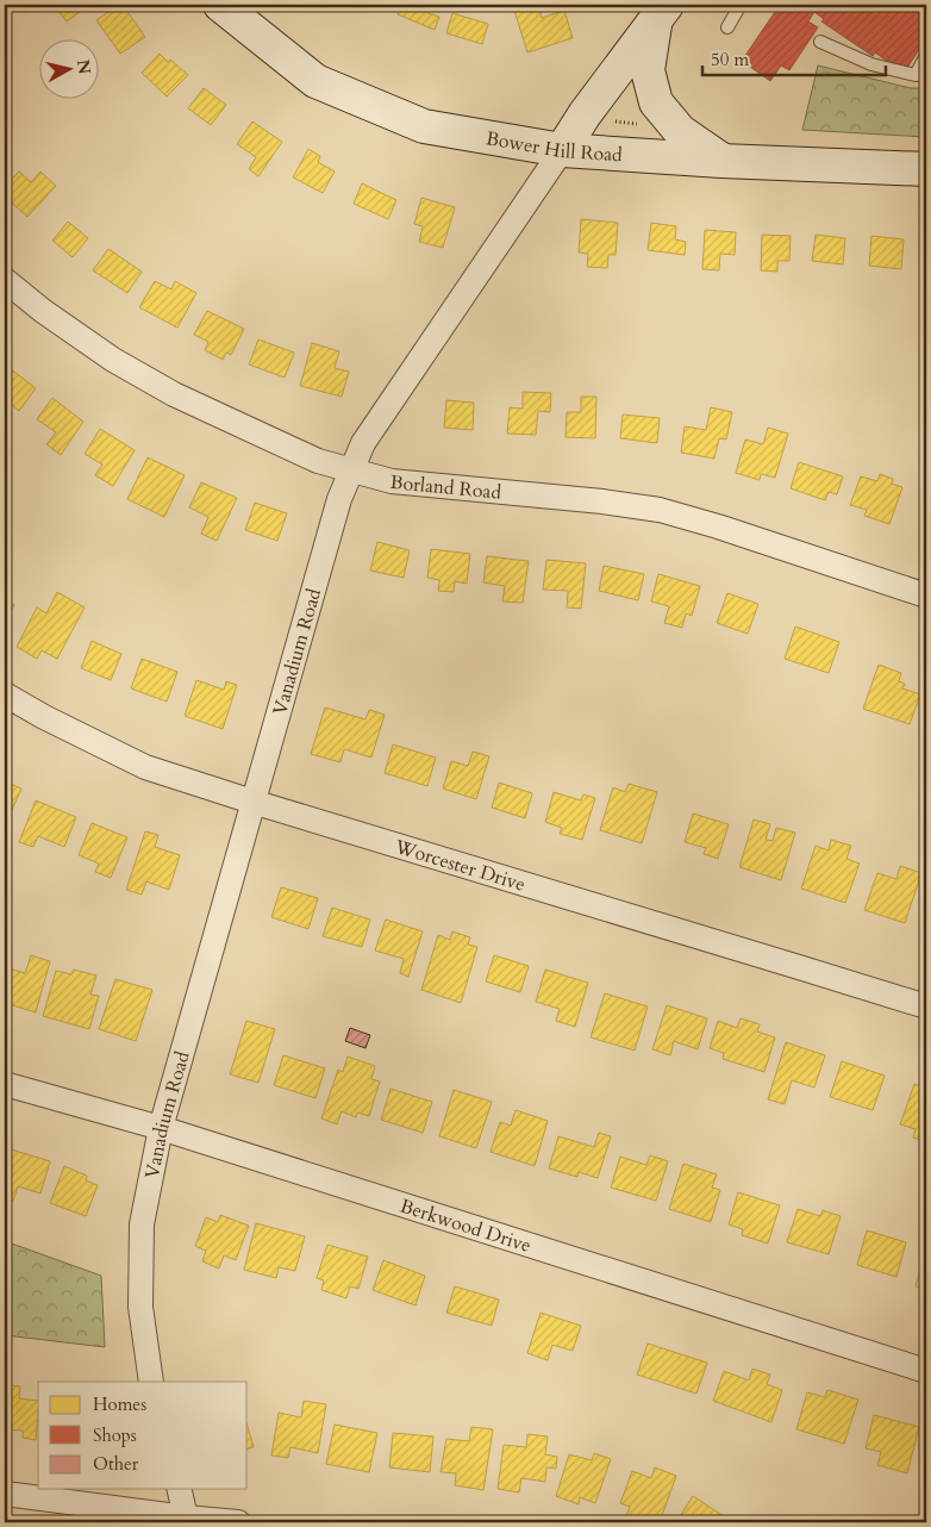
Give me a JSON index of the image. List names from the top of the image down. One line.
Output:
{"streets":{"main road":["Bower Hill Road","Vanadium Road"],"street":["Borland Road","Worcester Drive","Berkwood Drive"]},"crossings":[["Bower Hill Road","Vanadium Road"],["Borland Road","Vanadium Road"],["Vanadium Road","Worcester Drive"],["Vanadium Road","Berkwood Drive"]],"legend":["Homes","Shops","Other"],"scale_bar":"50 m","north":"right"}
